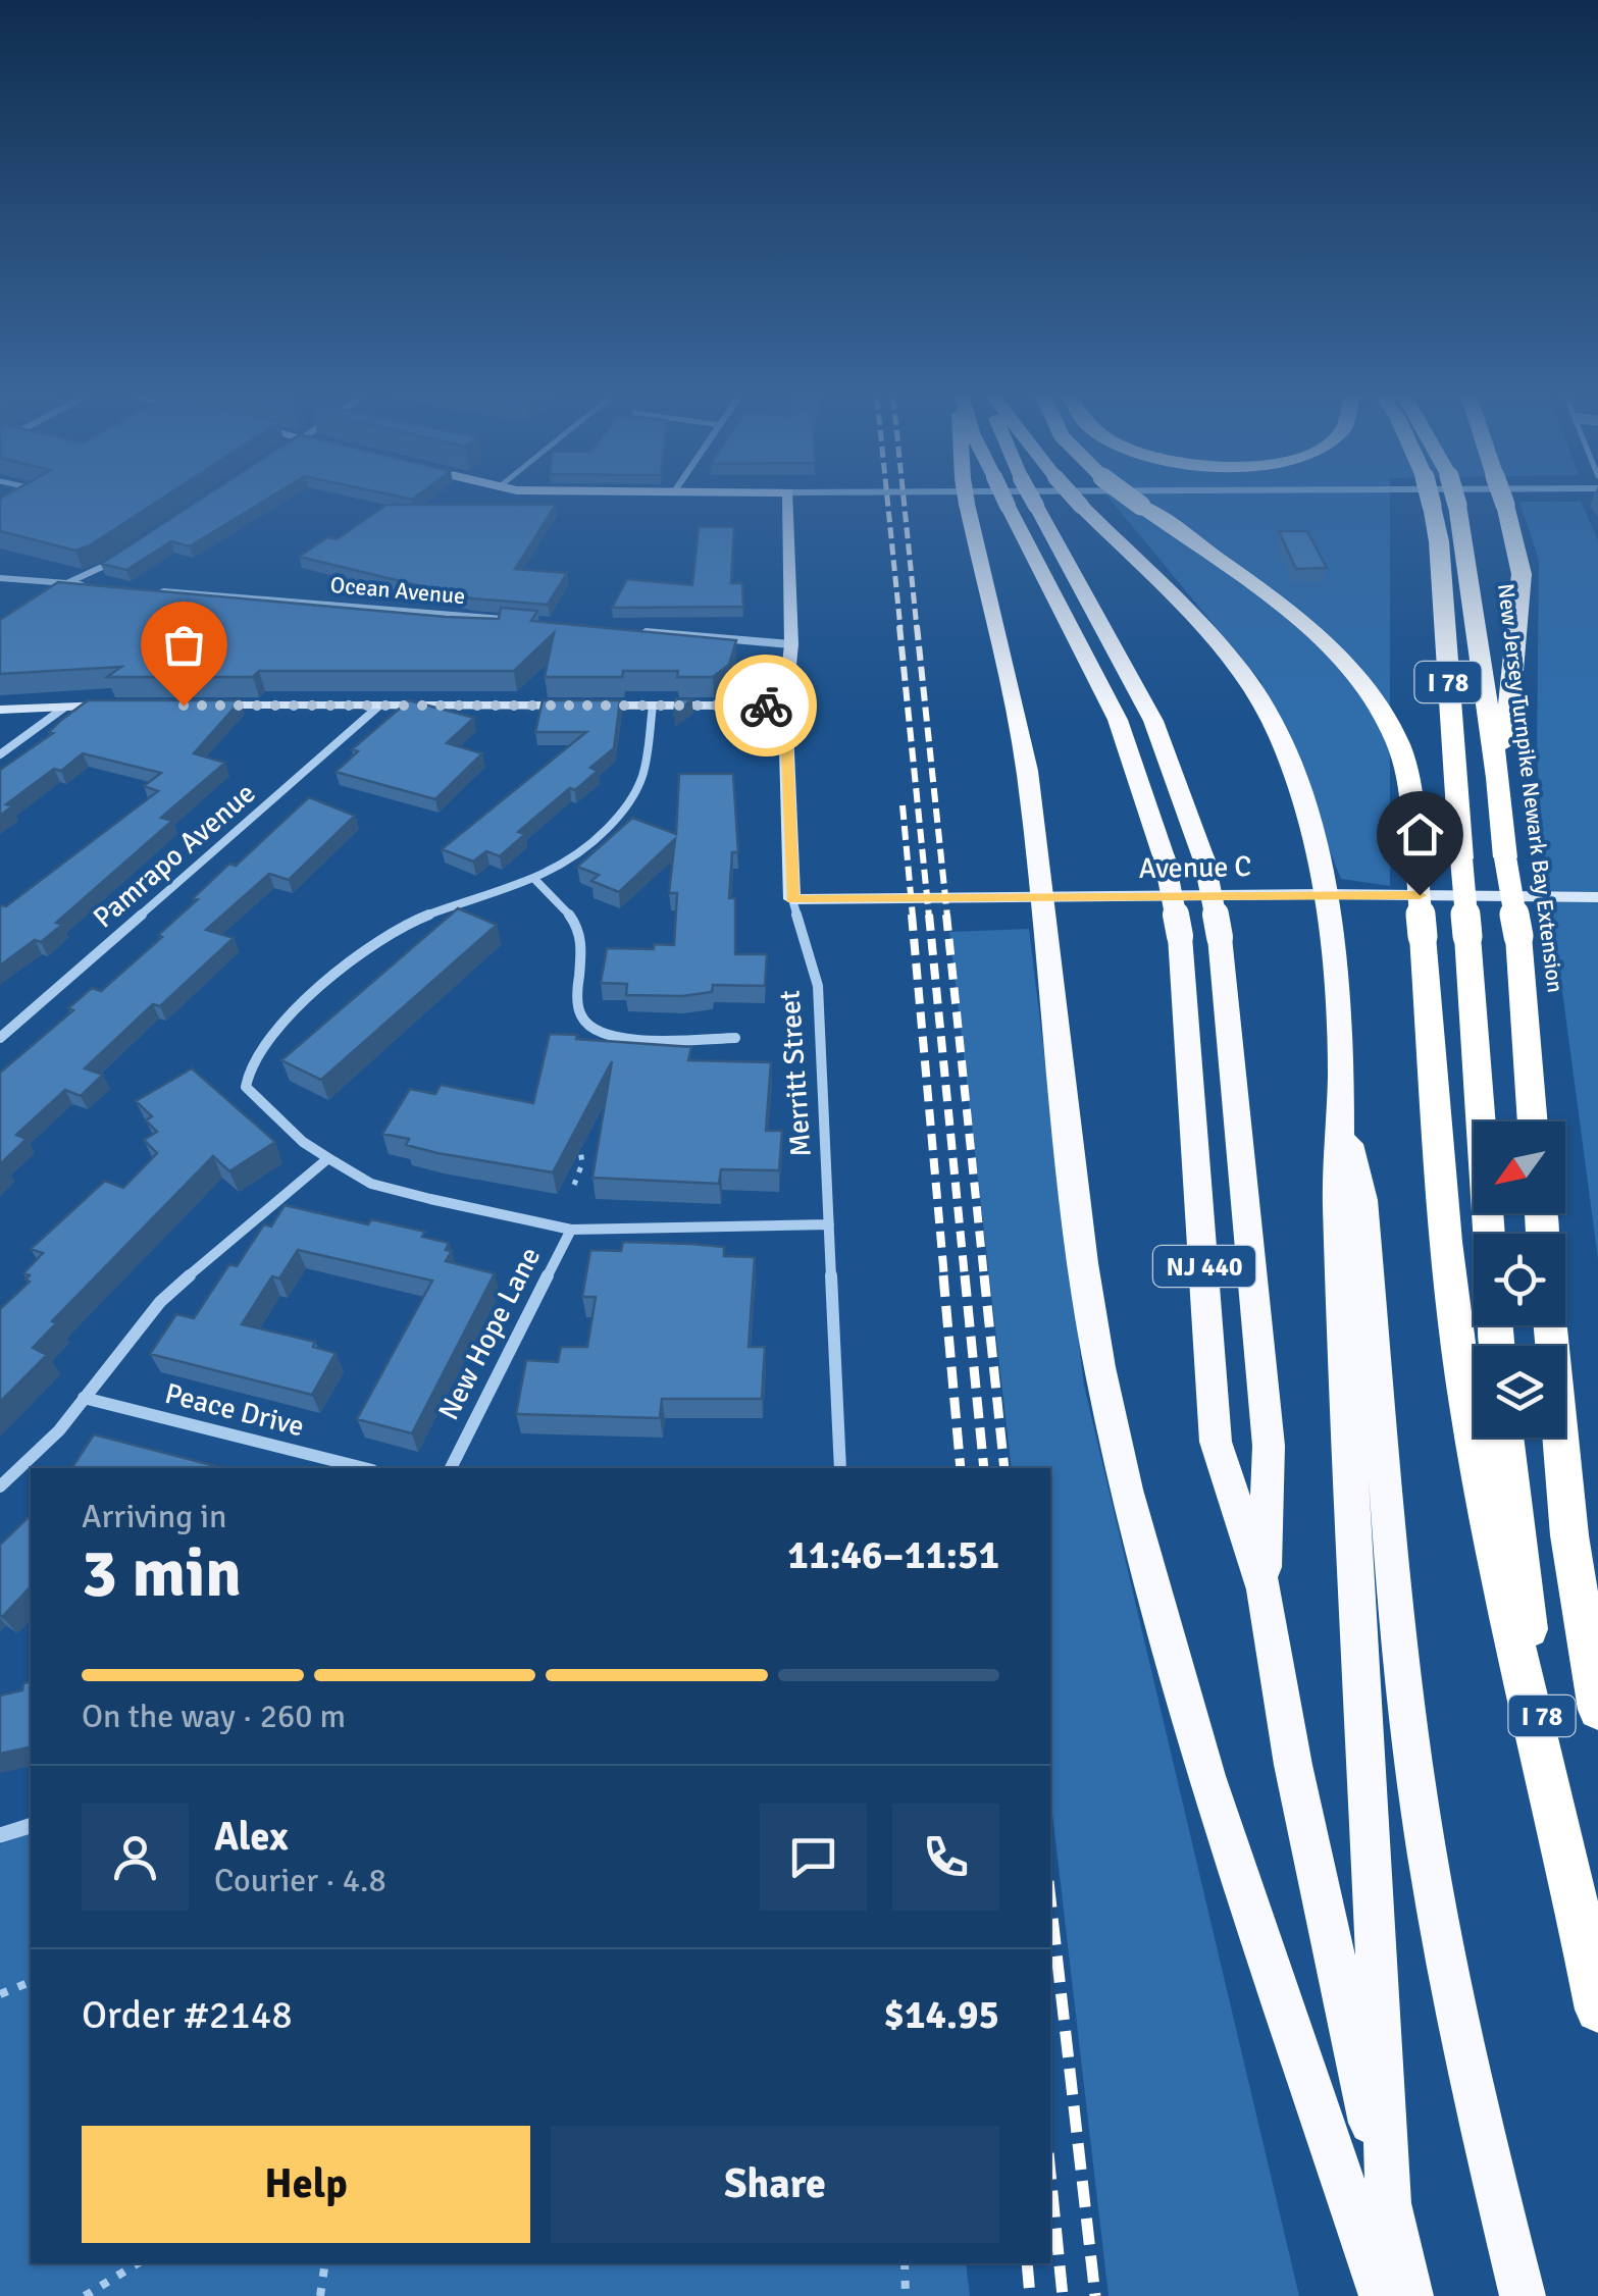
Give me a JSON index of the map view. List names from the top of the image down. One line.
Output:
{"streets":{"highway":["I 78","New Jersey Turnpike Newark Bay Extension","NJ 440"],"main road":["Avenue C","Merritt Street"],"street":["Ocean Avenue","Pamrapo Avenue","New Hope Lane","Peace Drive"]},"crossings":[["Avenue C","Merritt Street"]],"north":"bottom left","page":{"heading":["3 min","Arriving in","11:46–11:51"],"panel":["Alex","Courier · 4.8","Order #2148","$14.95"],"bar":"On the way · 260 m","buttons":["Help","Share"]}}
